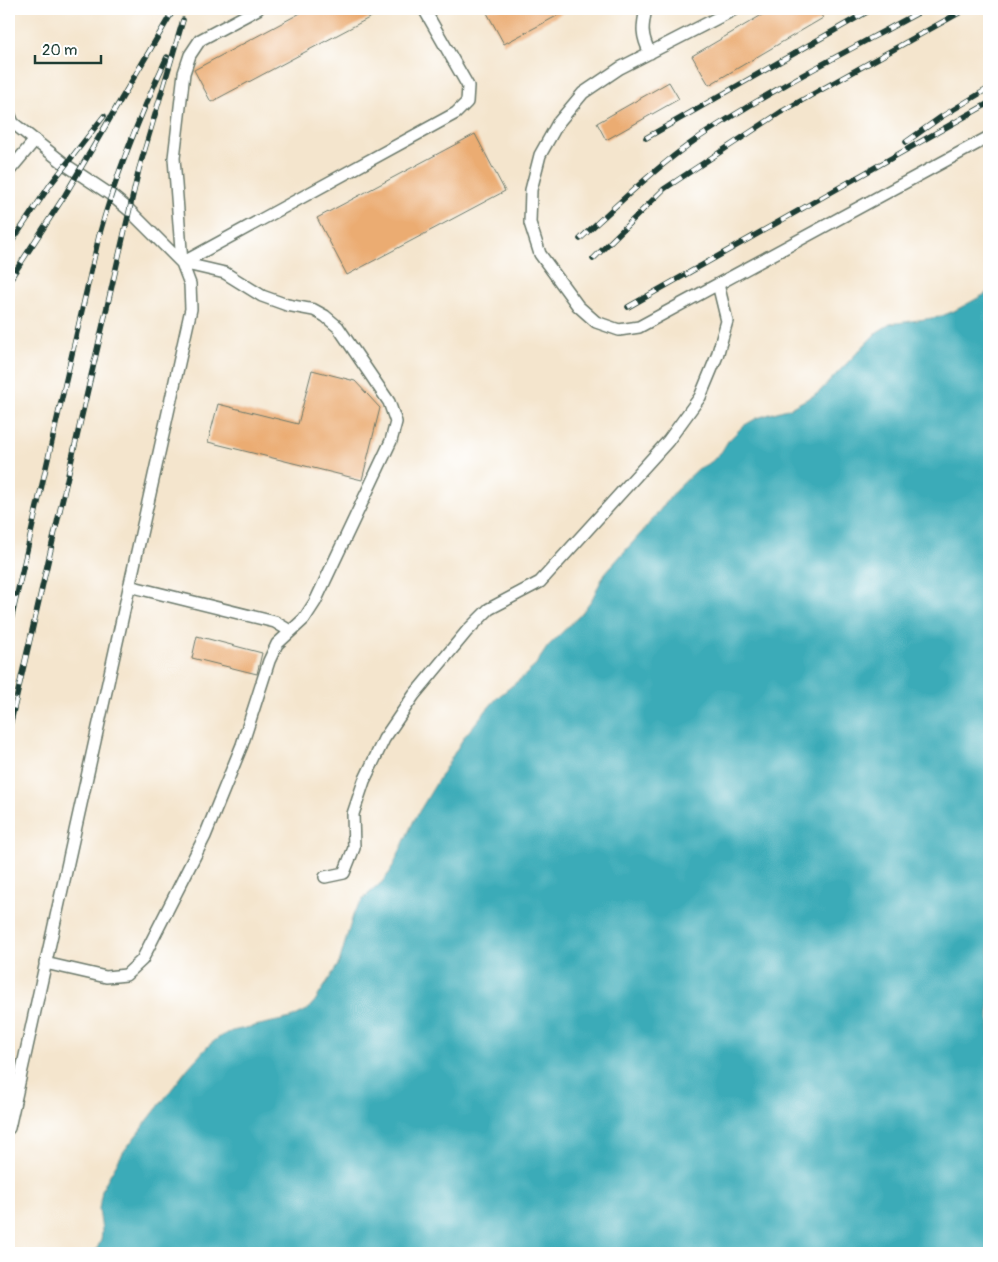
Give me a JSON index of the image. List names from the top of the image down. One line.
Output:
{"scale_bar":"20 m"}
